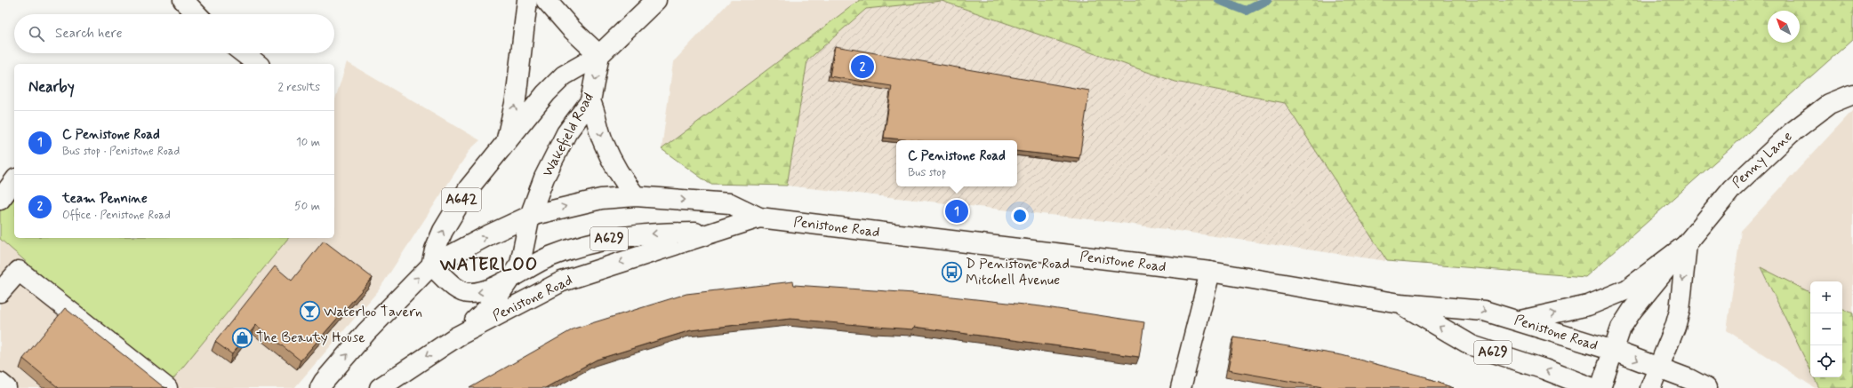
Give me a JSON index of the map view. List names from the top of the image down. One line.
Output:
{"streets":{"main road":["Wakefield Road","Penny Lane","A642","Penistone Road","A629"]},"crossings":[["Wakefield Road","A642"],["Wakefield Road","Penistone Road"],["Wakefield Road","A629"],["Penny Lane","Penistone Road"],["A642","Penistone Road"],["A642","A629"],["Penistone Road","A629"]],"districts":["WATERLOO"],"places":{"bus stop":["D Penistone Road Mitchell Avenue"],"bar":["Waterloo Tavern"],"shop":["The Beauty House"]},"north":"top left","page":{"search":"Search here","pins":["2","1"],"heading":["Nearby","2 results"],"list":[{"mark":"1","name":"C Penistone Road","note":"Bus stop · Penistone Road","value":"10 m"},{"mark":"2","name":"team Pennine","note":"Office · Penistone Road","value":"50 m"}],"popup":["C Penistone Road","Bus stop"],"map_buttons":["+","−"]}}
